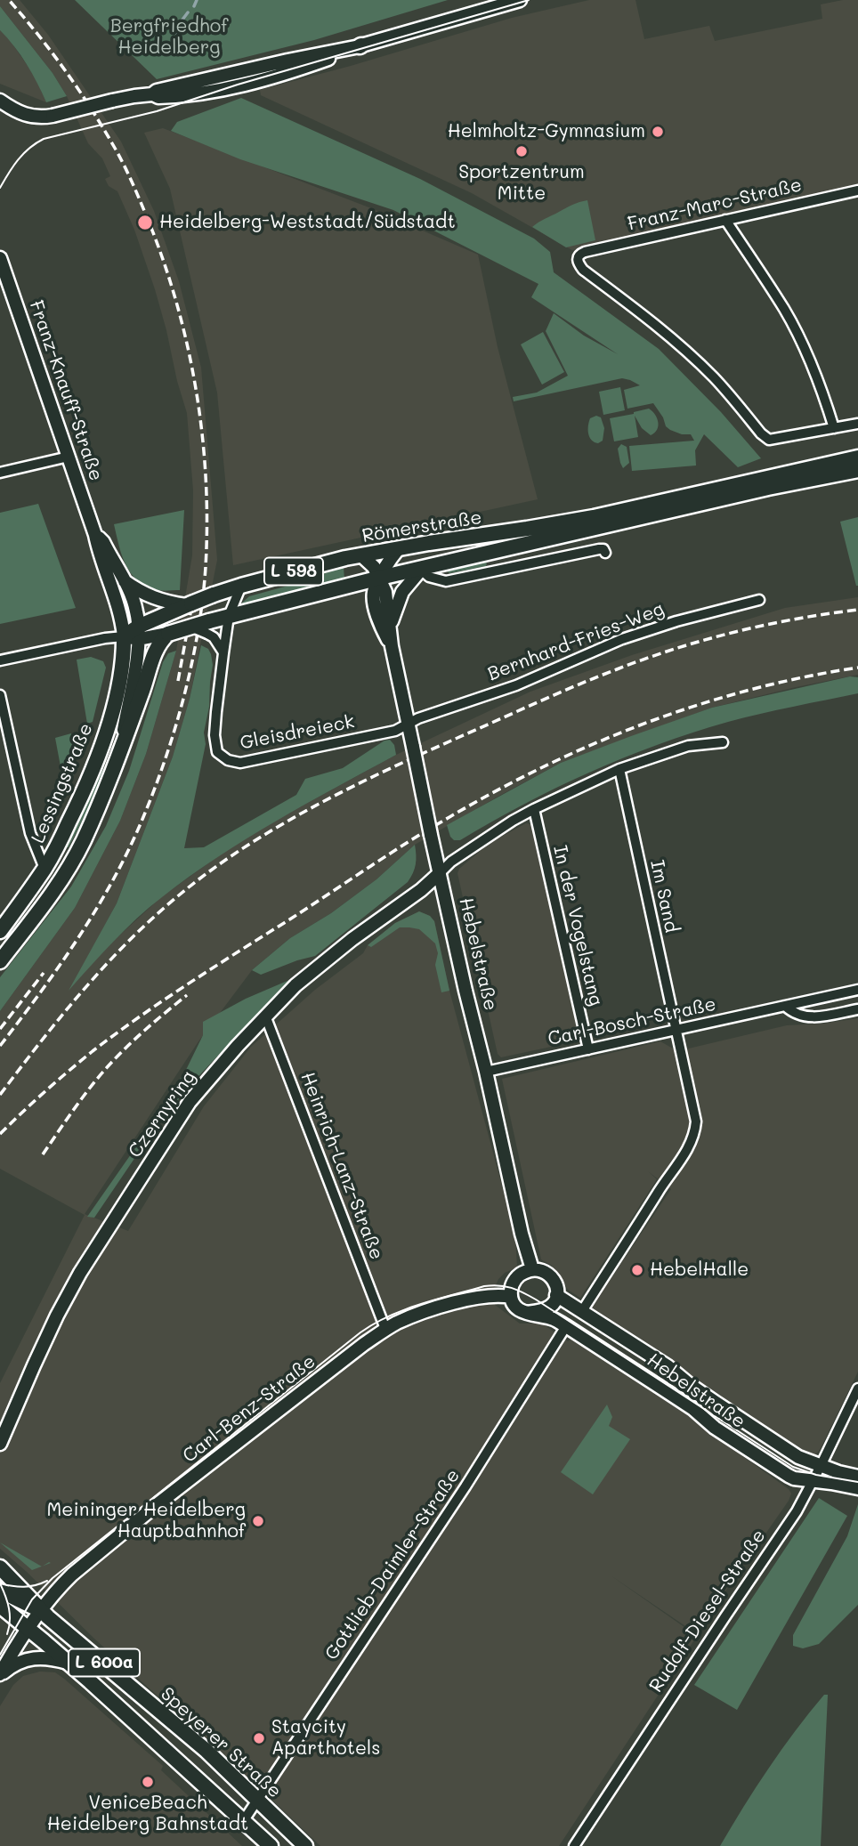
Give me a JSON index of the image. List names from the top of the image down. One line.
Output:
{"streets":{"main road":["Franz-Knauff-Straße","Römerstraße","L 598","Lessingstraße","Hebelstraße","Czernyring","Carl-Benz-Straße","L 600a","Speyerer Straße"],"street":["Franz-Marc-Straße","Bernhard-Fries-Weg","Gleisdreieck","Im Sand","In der Vogelstang","Carl-Bosch-Straße","Heinrich-Lanz-Straße","Gottlieb-Daimler-Straße","Rudolf-Diesel-Straße"]},"crossings":[["Franz-Knauff-Straße","Römerstraße"],["Franz-Knauff-Straße","Lessingstraße"],["Römerstraße","Gleisdreieck"],["Römerstraße","Lessingstraße"],["Römerstraße","Hebelstraße"],["Bernhard-Fries-Weg","Gleisdreieck"],["Bernhard-Fries-Weg","Hebelstraße"],["Gleisdreieck","Hebelstraße"],["Im Sand","Carl-Bosch-Straße"],["In der Vogelstang","Carl-Bosch-Straße"],["Hebelstraße","Carl-Bosch-Straße"],["Hebelstraße","Czernyring"],["Hebelstraße","Carl-Benz-Straße"],["Hebelstraße","Gottlieb-Daimler-Straße"],["Hebelstraße","Rudolf-Diesel-Straße"],["Czernyring","Heinrich-Lanz-Straße"],["Heinrich-Lanz-Straße","Carl-Benz-Straße"],["Carl-Benz-Straße","Speyerer Straße"],["Gottlieb-Daimler-Straße","L 600a"],["Gottlieb-Daimler-Straße","Speyerer Straße"]],"parks":["Bergfriedhof Heidelberg"],"places":["Helmholtz-Gymnasium","Sportzentrum Mitte","Heidelberg-Weststadt/Südstadt","HebelHalle","Meininger Heidelberg Hauptbahnhof","Staycity Aparthotels","VeniceBeach Heidelberg Bahnstadt"]}
